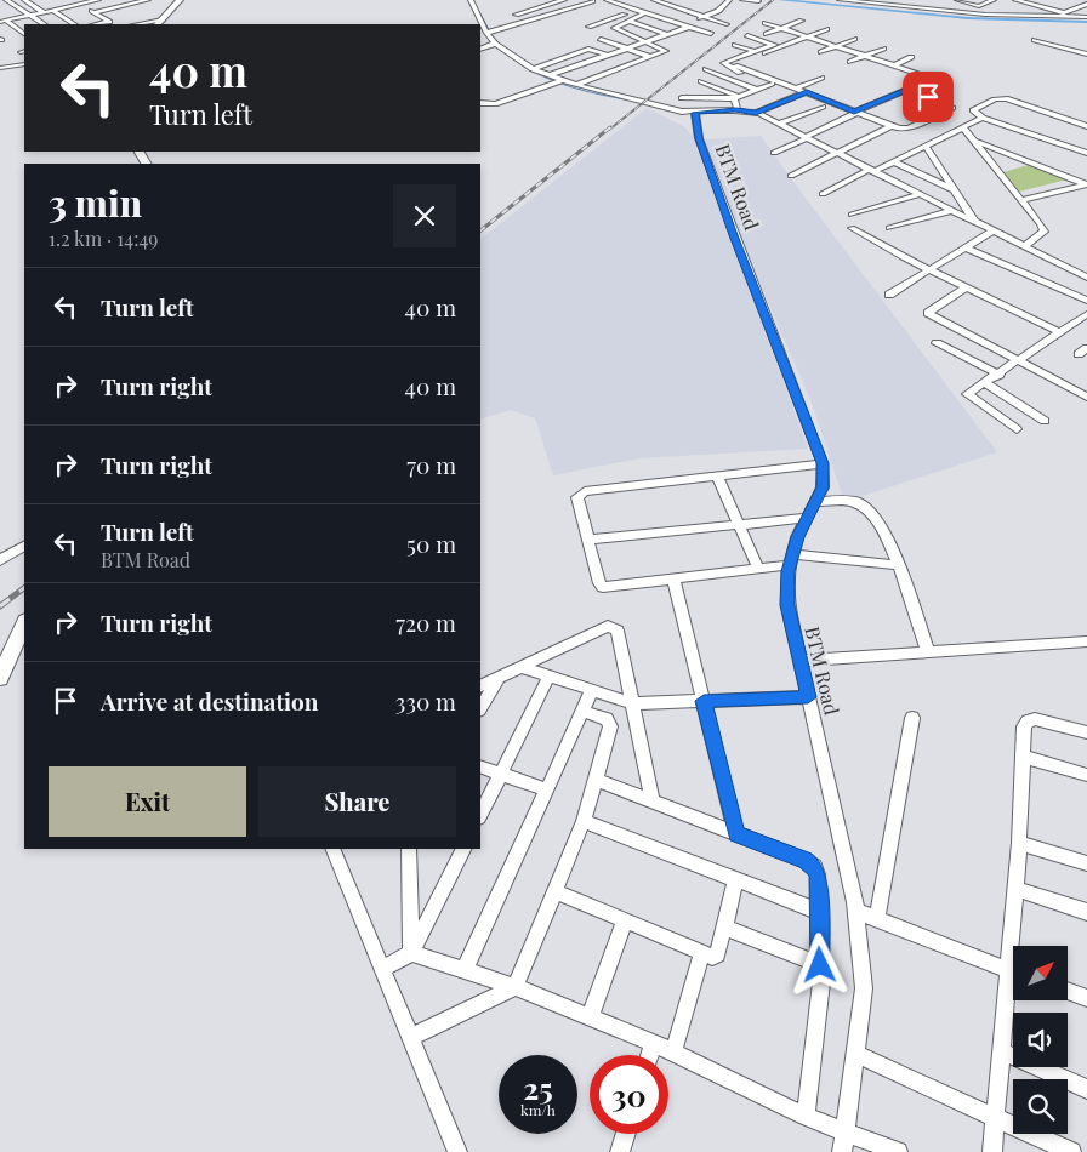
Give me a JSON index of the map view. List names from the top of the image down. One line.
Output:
{"streets":{"street":["BTM Road"]},"north":"top right","page":{"turn":["40 m","Turn left"],"heading":["3 min","1.2 km · 14:49"],"list":[{"name":"Turn left","value":"40 m"},{"name":"Turn right","value":"40 m"},{"name":"Turn right","value":"70 m"},{"name":"Turn left","note":"BTM Road","value":"50 m"},{"name":"Turn right","value":"720 m"},{"name":"Arrive at destination","value":"330 m"}],"buttons":["Exit","Share"],"speed":"25 km/h","limit":"30"}}
